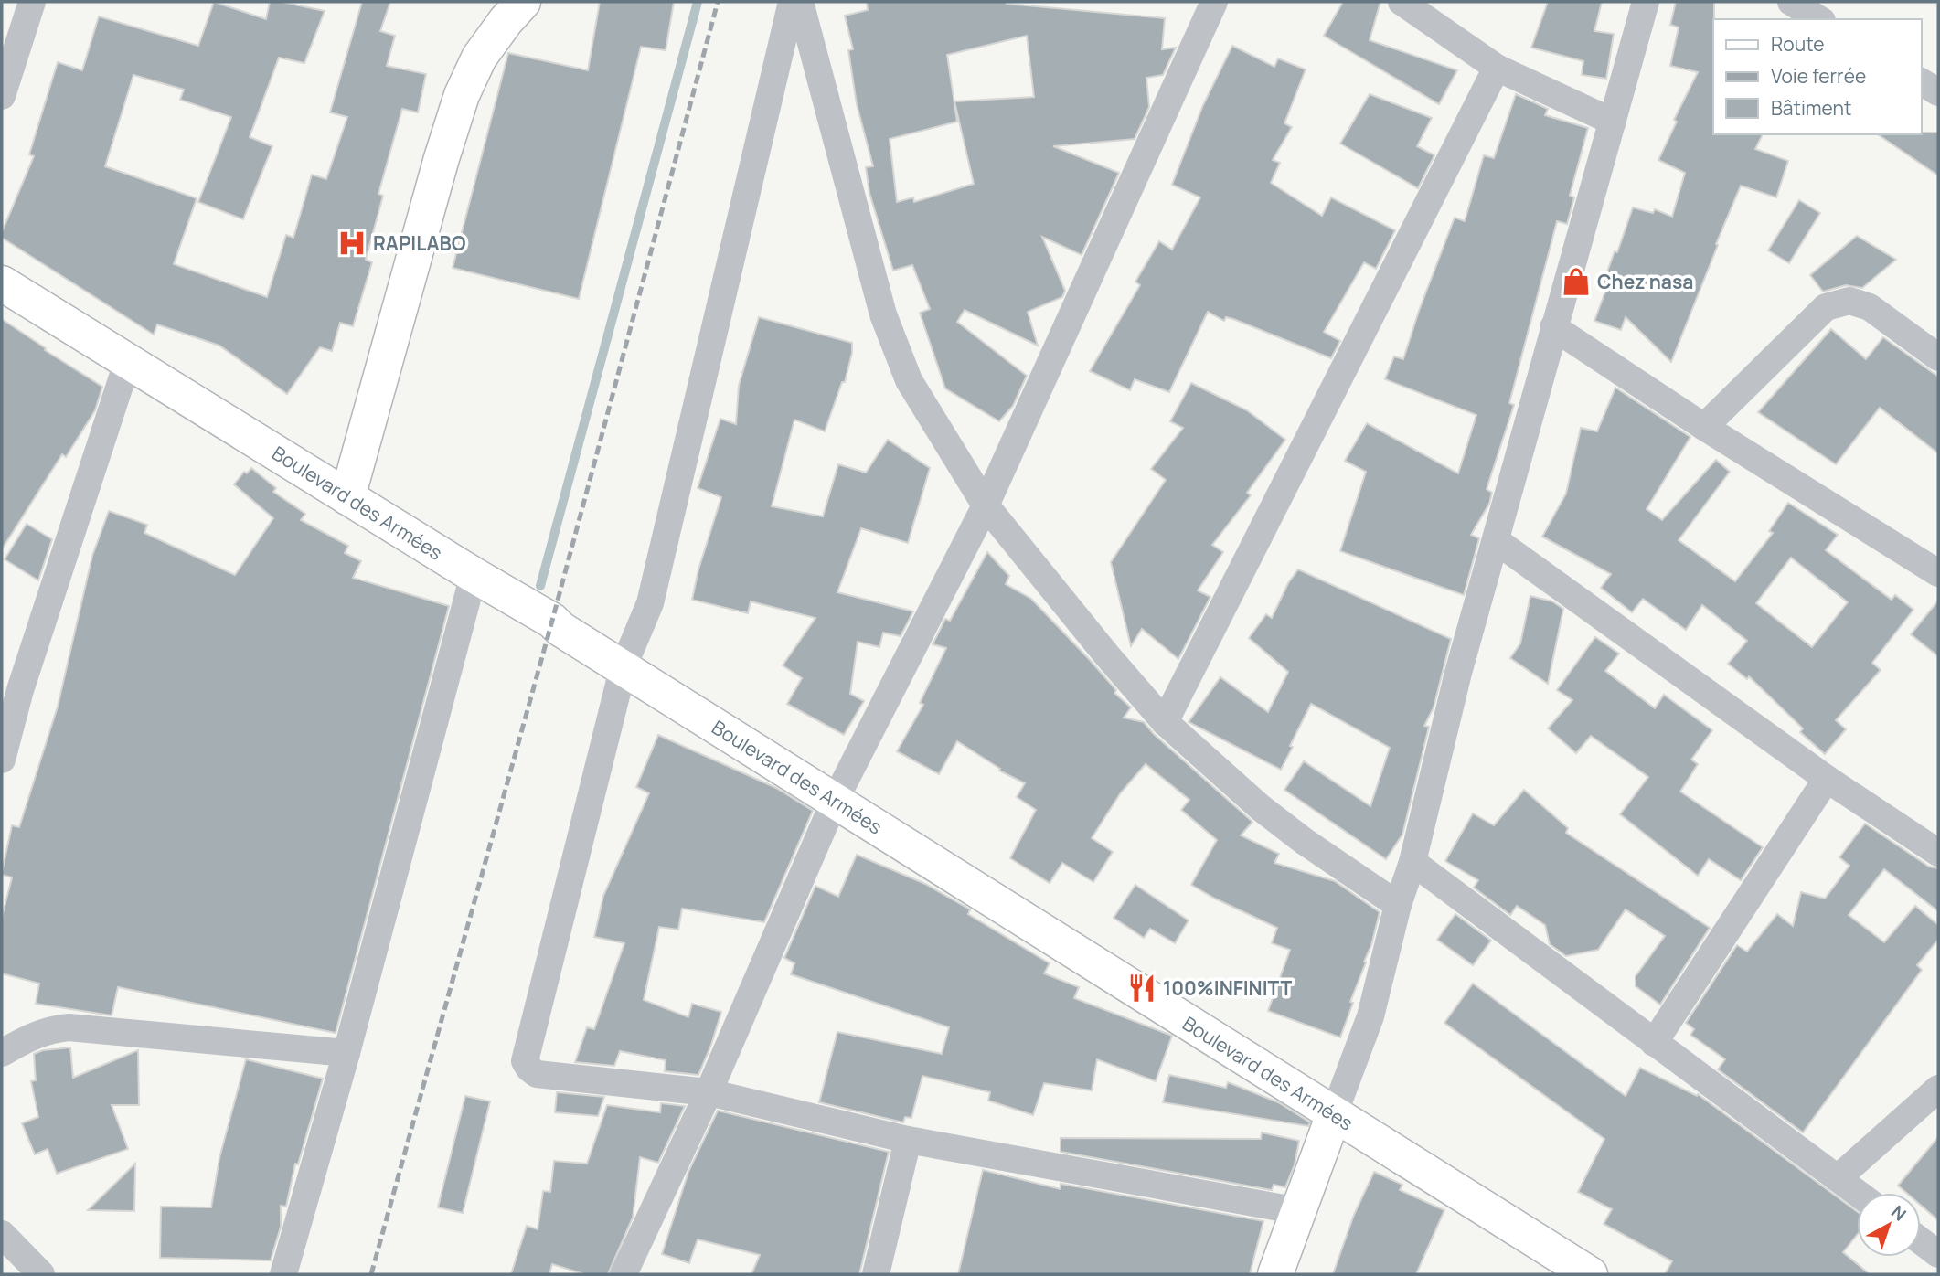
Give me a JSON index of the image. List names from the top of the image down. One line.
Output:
{"streets":{"main road":["Boulevard des Armées"]},"places":{"hospital":["RAPILABO"],"shop":["Chez nasa"],"restaurant":["100%INFINITT"]},"legend":["Route","Voie ferrée","Bâtiment"],"north":"top right"}
